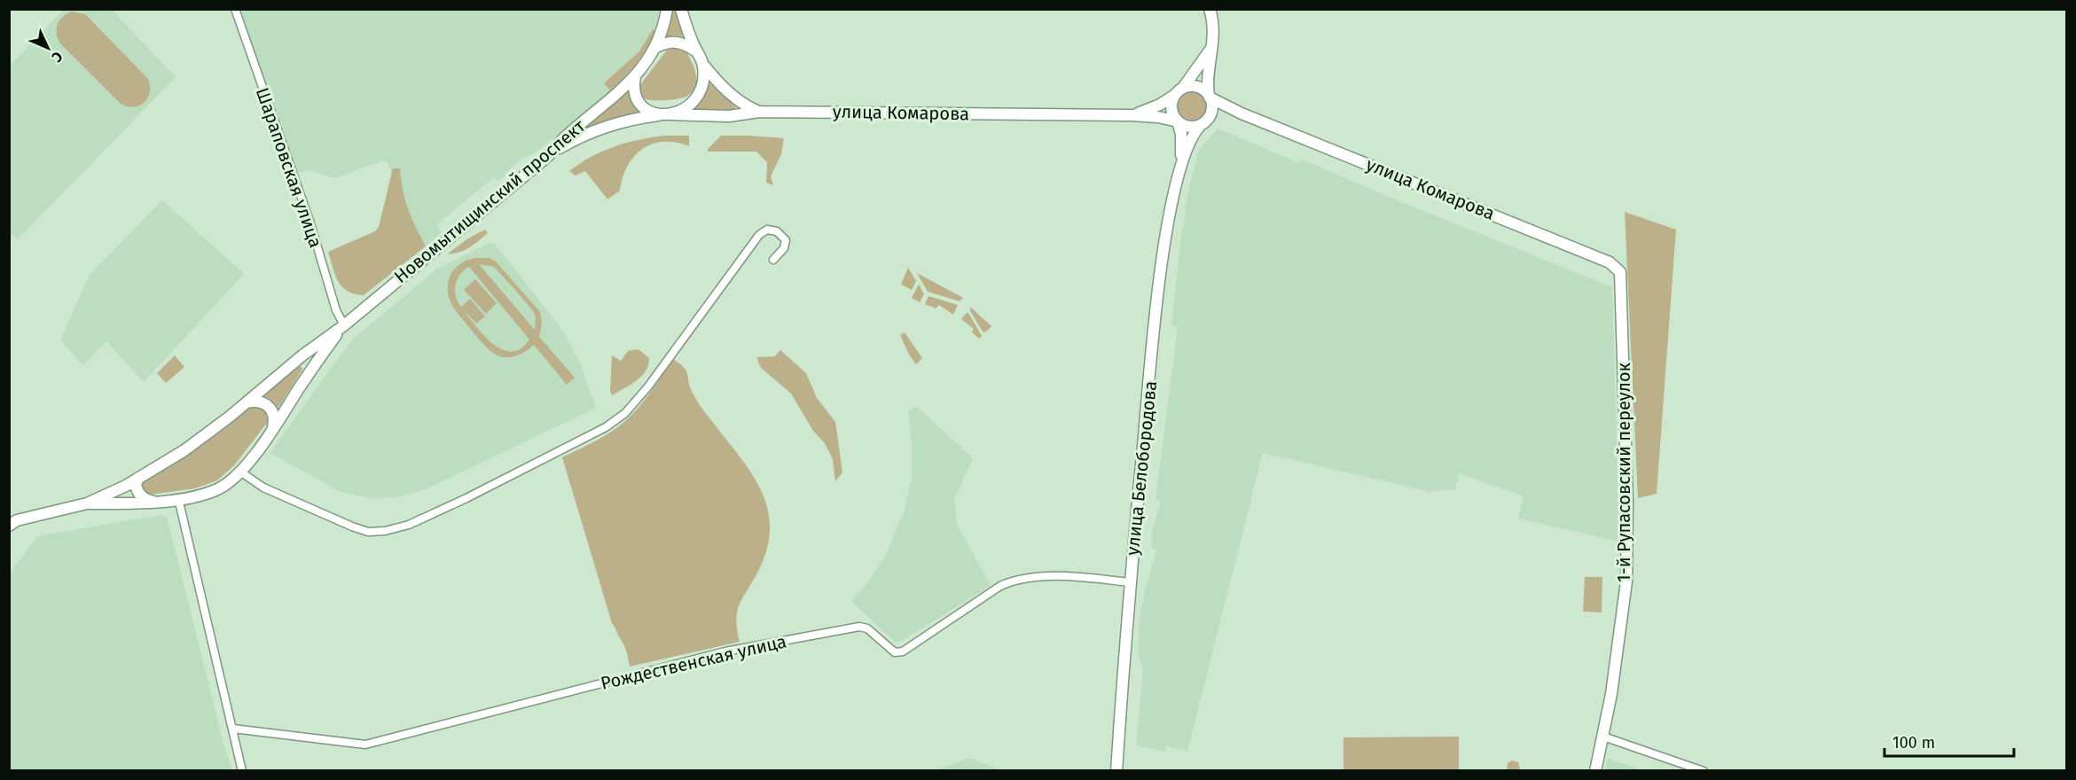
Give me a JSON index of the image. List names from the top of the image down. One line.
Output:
{"streets":{"street":["улица Комарова","Шараповская улица","Новомытищинский проспект","улица Белобородова","1-й Рупасовский переулок","Рождественская улица"]},"crossings":[["улица Комарова","Новомытищинский проспект"],["улица Комарова","улица Белобородова"],["улица Комарова","1-й Рупасовский переулок"],["Шараповская улица","Новомытищинский проспект"],["улица Белобородова","Рождественская улица"]],"scale_bar":"100 m","north":"bottom right"}
